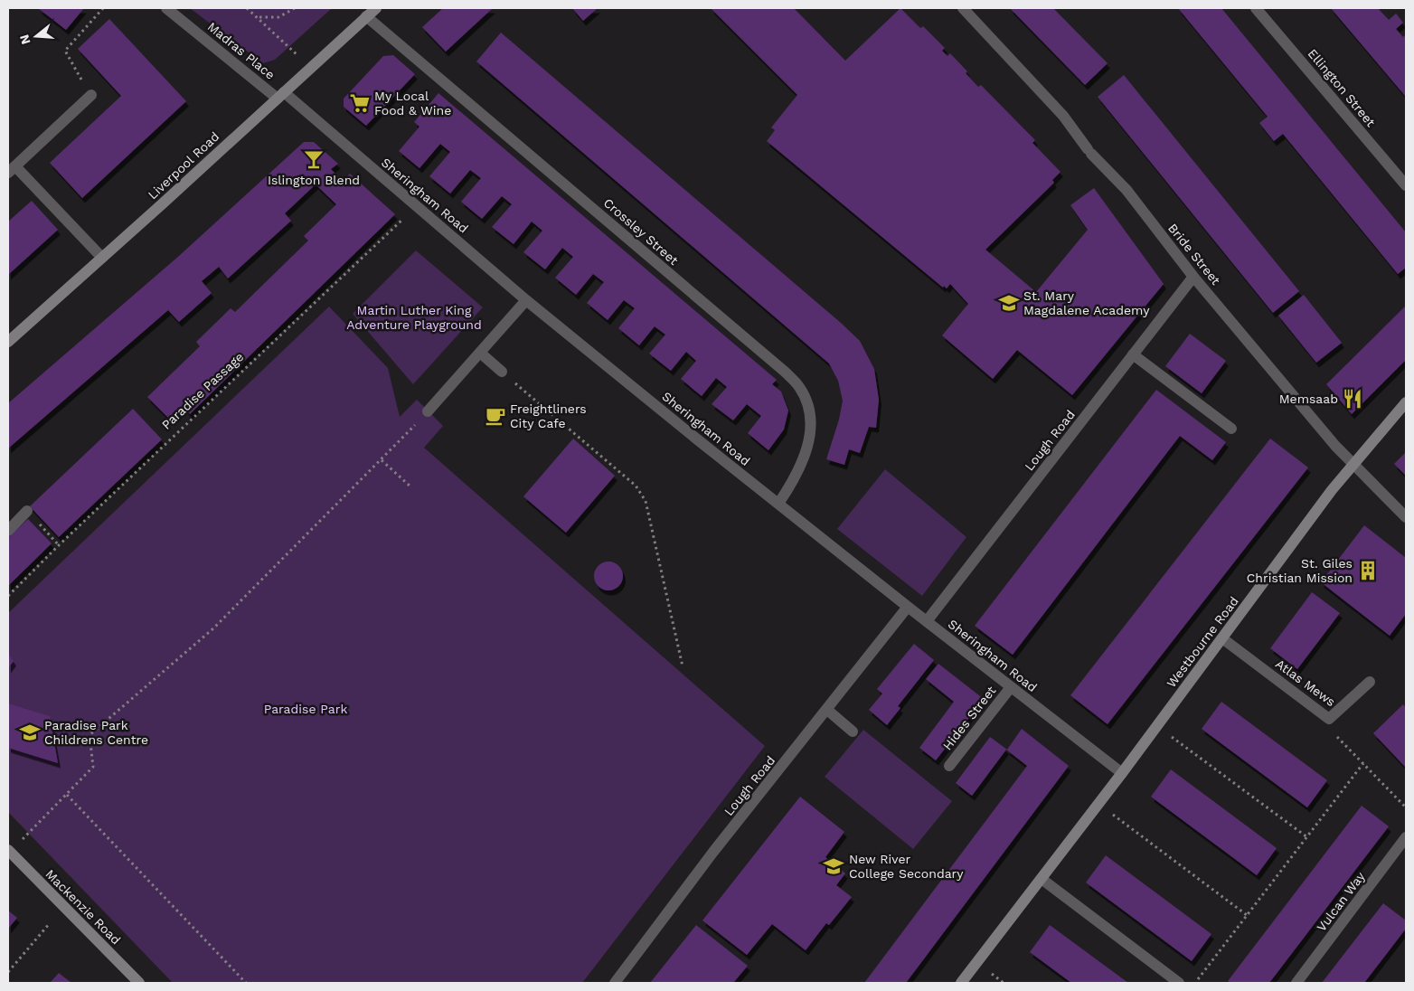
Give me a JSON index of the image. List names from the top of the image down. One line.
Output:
{"streets":{"street":["Madras Place","Ellington Street","Liverpool Road","Sheringham Road","Crossley Street","Bride Street","Lough Road","Westbourne Road","Atlas Mews","Hides Street","Vulcan Way","Mackenzie Road"],"path":["Paradise Passage"]},"crossings":[["Madras Place","Liverpool Road"],["Madras Place","Sheringham Road"],["Liverpool Road","Sheringham Road"],["Liverpool Road","Crossley Street"],["Sheringham Road","Crossley Street"],["Sheringham Road","Paradise Passage"],["Sheringham Road","Lough Road"],["Sheringham Road","Westbourne Road"],["Sheringham Road","Hides Street"],["Bride Street","Lough Road"],["Bride Street","Westbourne Road"],["Westbourne Road","Atlas Mews"]],"parks":["Martin Luther King Adventure Playground","Paradise Park"],"places":{"supermarket":["My Local Food & Wine"],"bar":["Islington Blend"],"school or university":["St. Mary Magdalene Academy","Paradise Park Childrens Centre","New River College Secondary"],"restaurant":["Memsaab"],"cafe":["Freightliners City Cafe"],"building":["St. Giles Christian Mission"]},"north":"left"}
